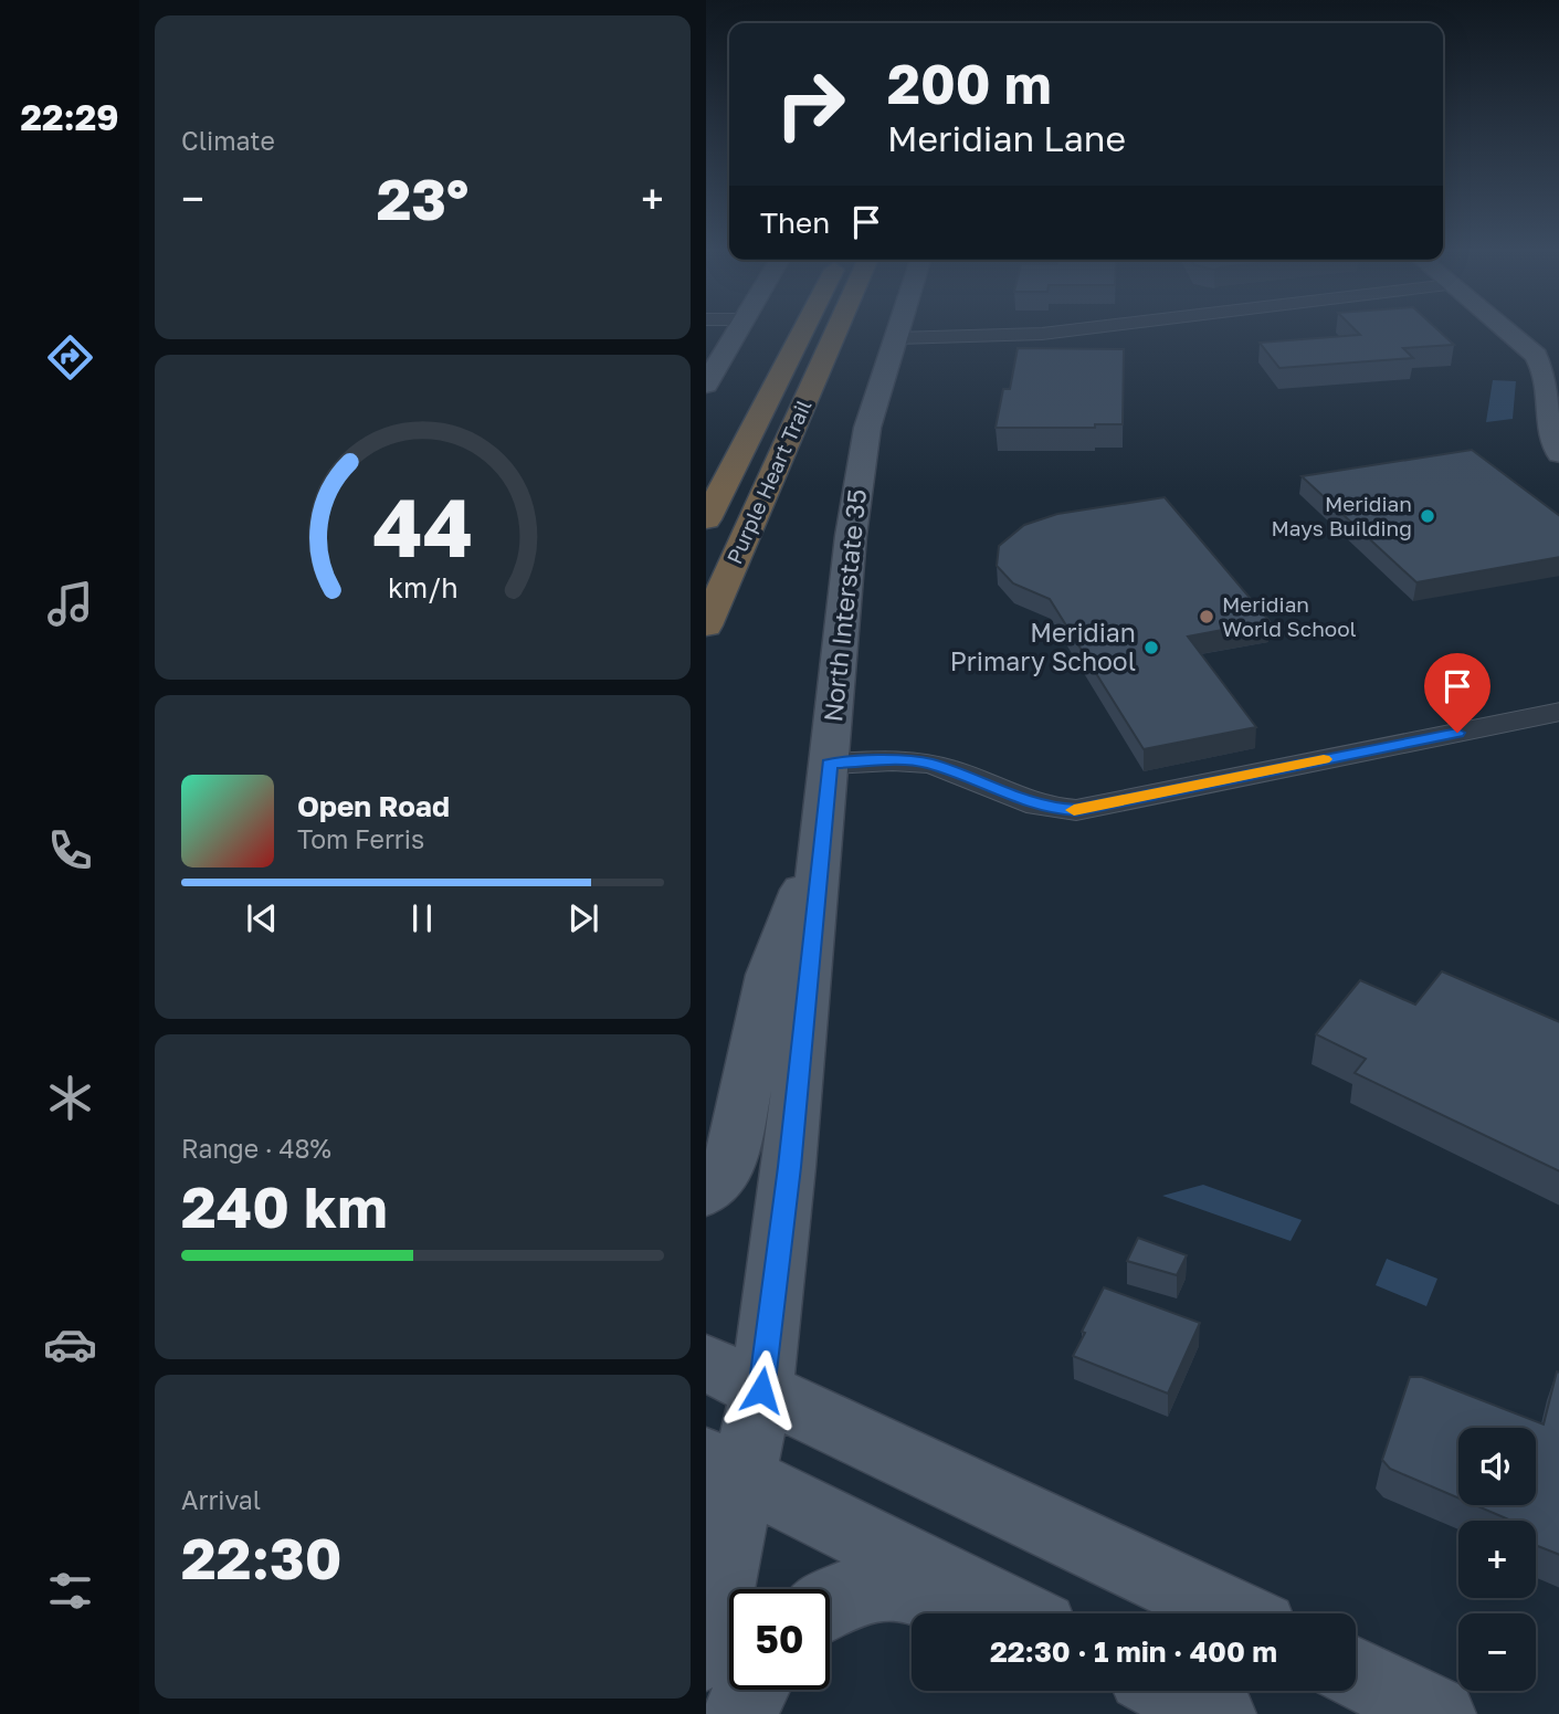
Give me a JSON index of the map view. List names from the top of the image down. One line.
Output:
{"streets":{"highway":["Purple Heart Trail"],"main road":["North Interstate 35"]},"places":["Meridian Mays Building","Meridian World School","Meridian Primary School"],"page":{"tabs":"22:29","tile":["Climate",["Range · 48%","240 km"],["Arrival","22:30"]],"turn":["200 m","Meridian Lane"],"heat":["−","23°","+"],"then":"Then","song":["Open Road","Tom Ferris"],"map_buttons":["+","−"],"limit":"50","trip":"22:30 · 1 min · 400 m","gauge":["44","km/h"]}}
